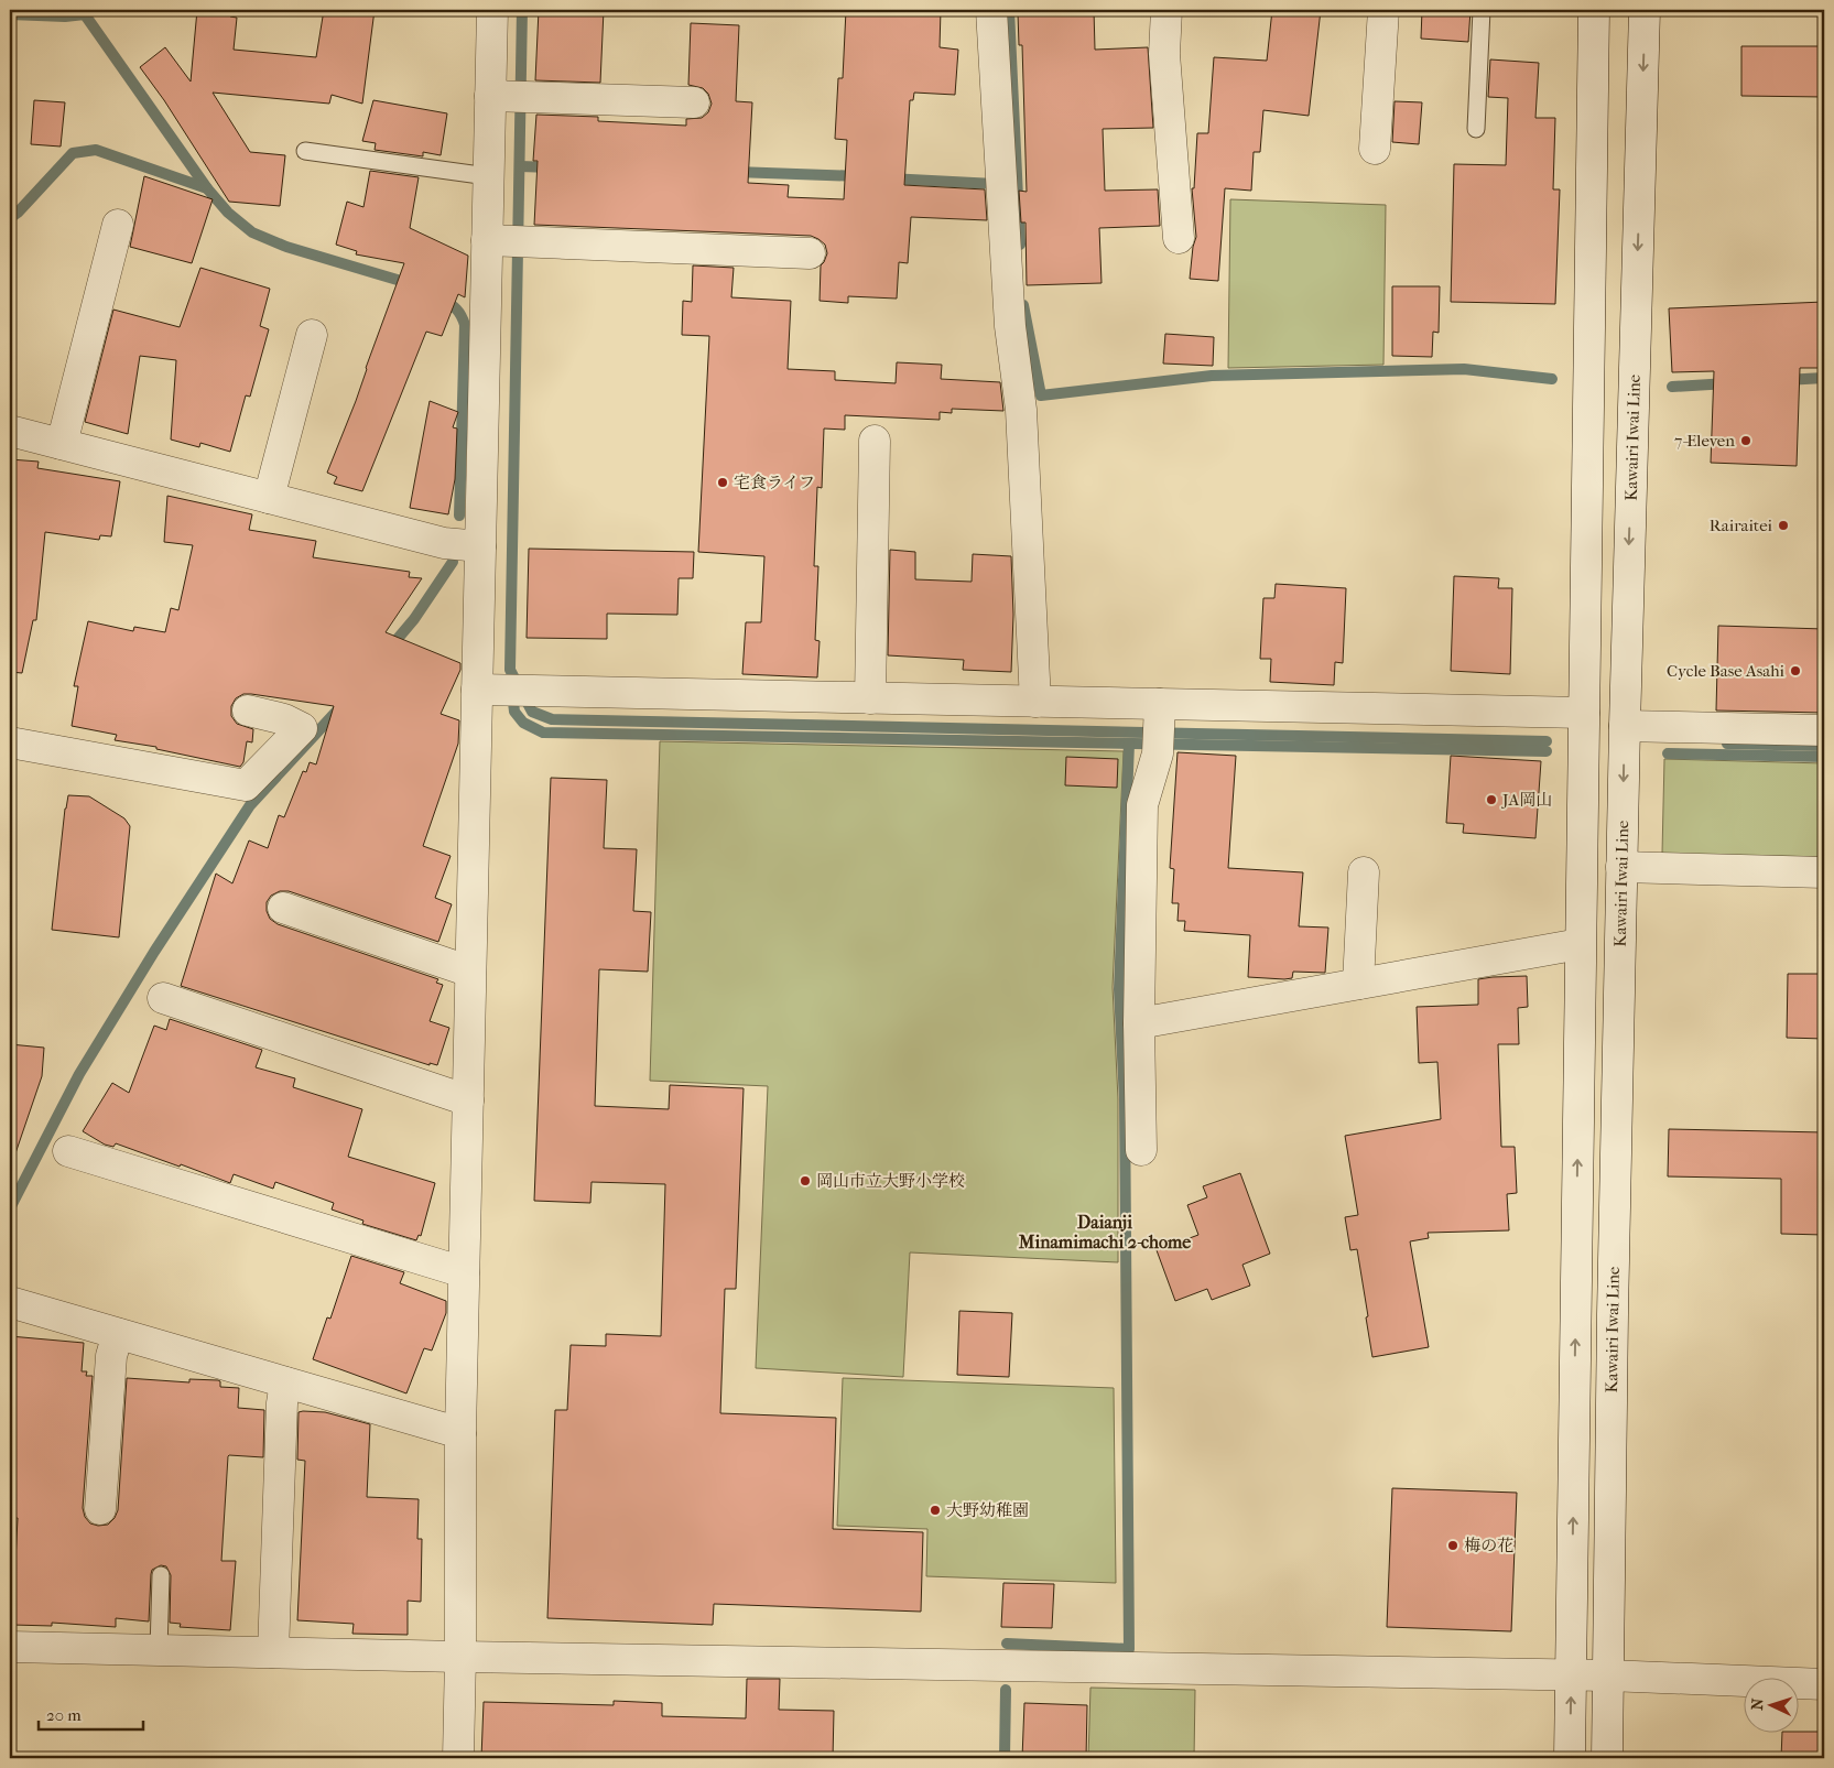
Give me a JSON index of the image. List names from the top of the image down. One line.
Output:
{"streets":{"street":["Kawairi Iwai Line"]},"districts":["Daianji Minamimachi 2-chome"],"places":["7-Eleven","宅食ライフ","Rairaitei","Cycle Base Asahi","JA岡山","岡山市立大野小学校","大野幼稚園","梅の花"],"scale_bar":"20 m","north":"left"}
